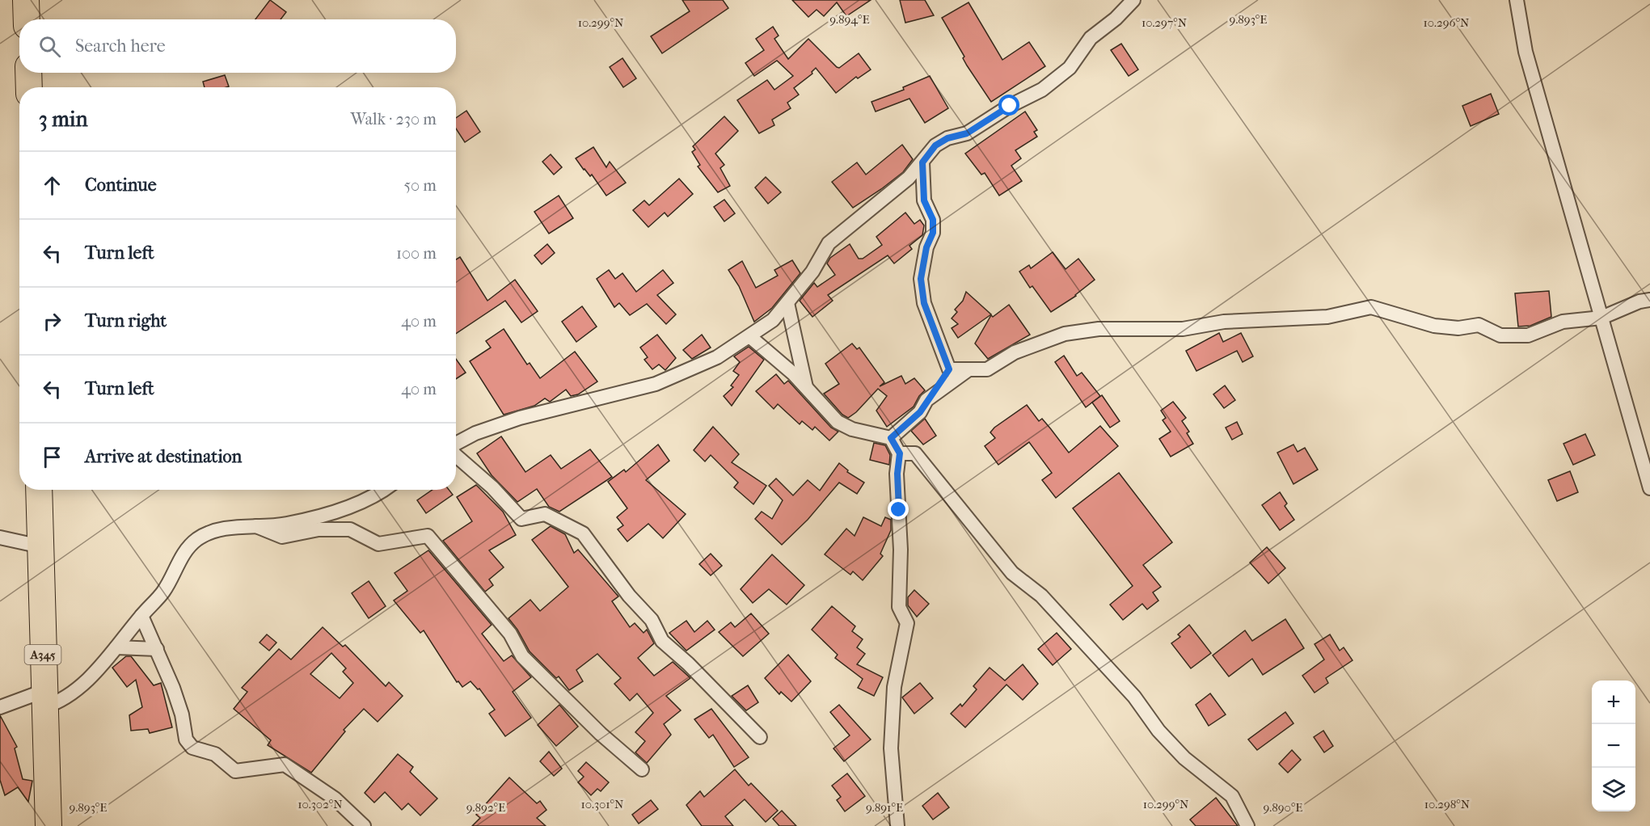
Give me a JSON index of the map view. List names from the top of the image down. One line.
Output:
{"streets":{"highway":["A345"]},"page":{"search":"Search here","heading":["3 min","Walk · 230 m"],"list":[["Continue","50 m"],["Turn left","100 m"],["Turn right","40 m"],["Turn left","40 m"],"Arrive at destination"],"map_buttons":["+","−"]},"coordinates":["9.894°E","9.893°E","10.296°N","10.299°N","10.297°N","10.302°N","10.301°N","10.298°N","9.892°E","9.891°E","9.890°E"]}
